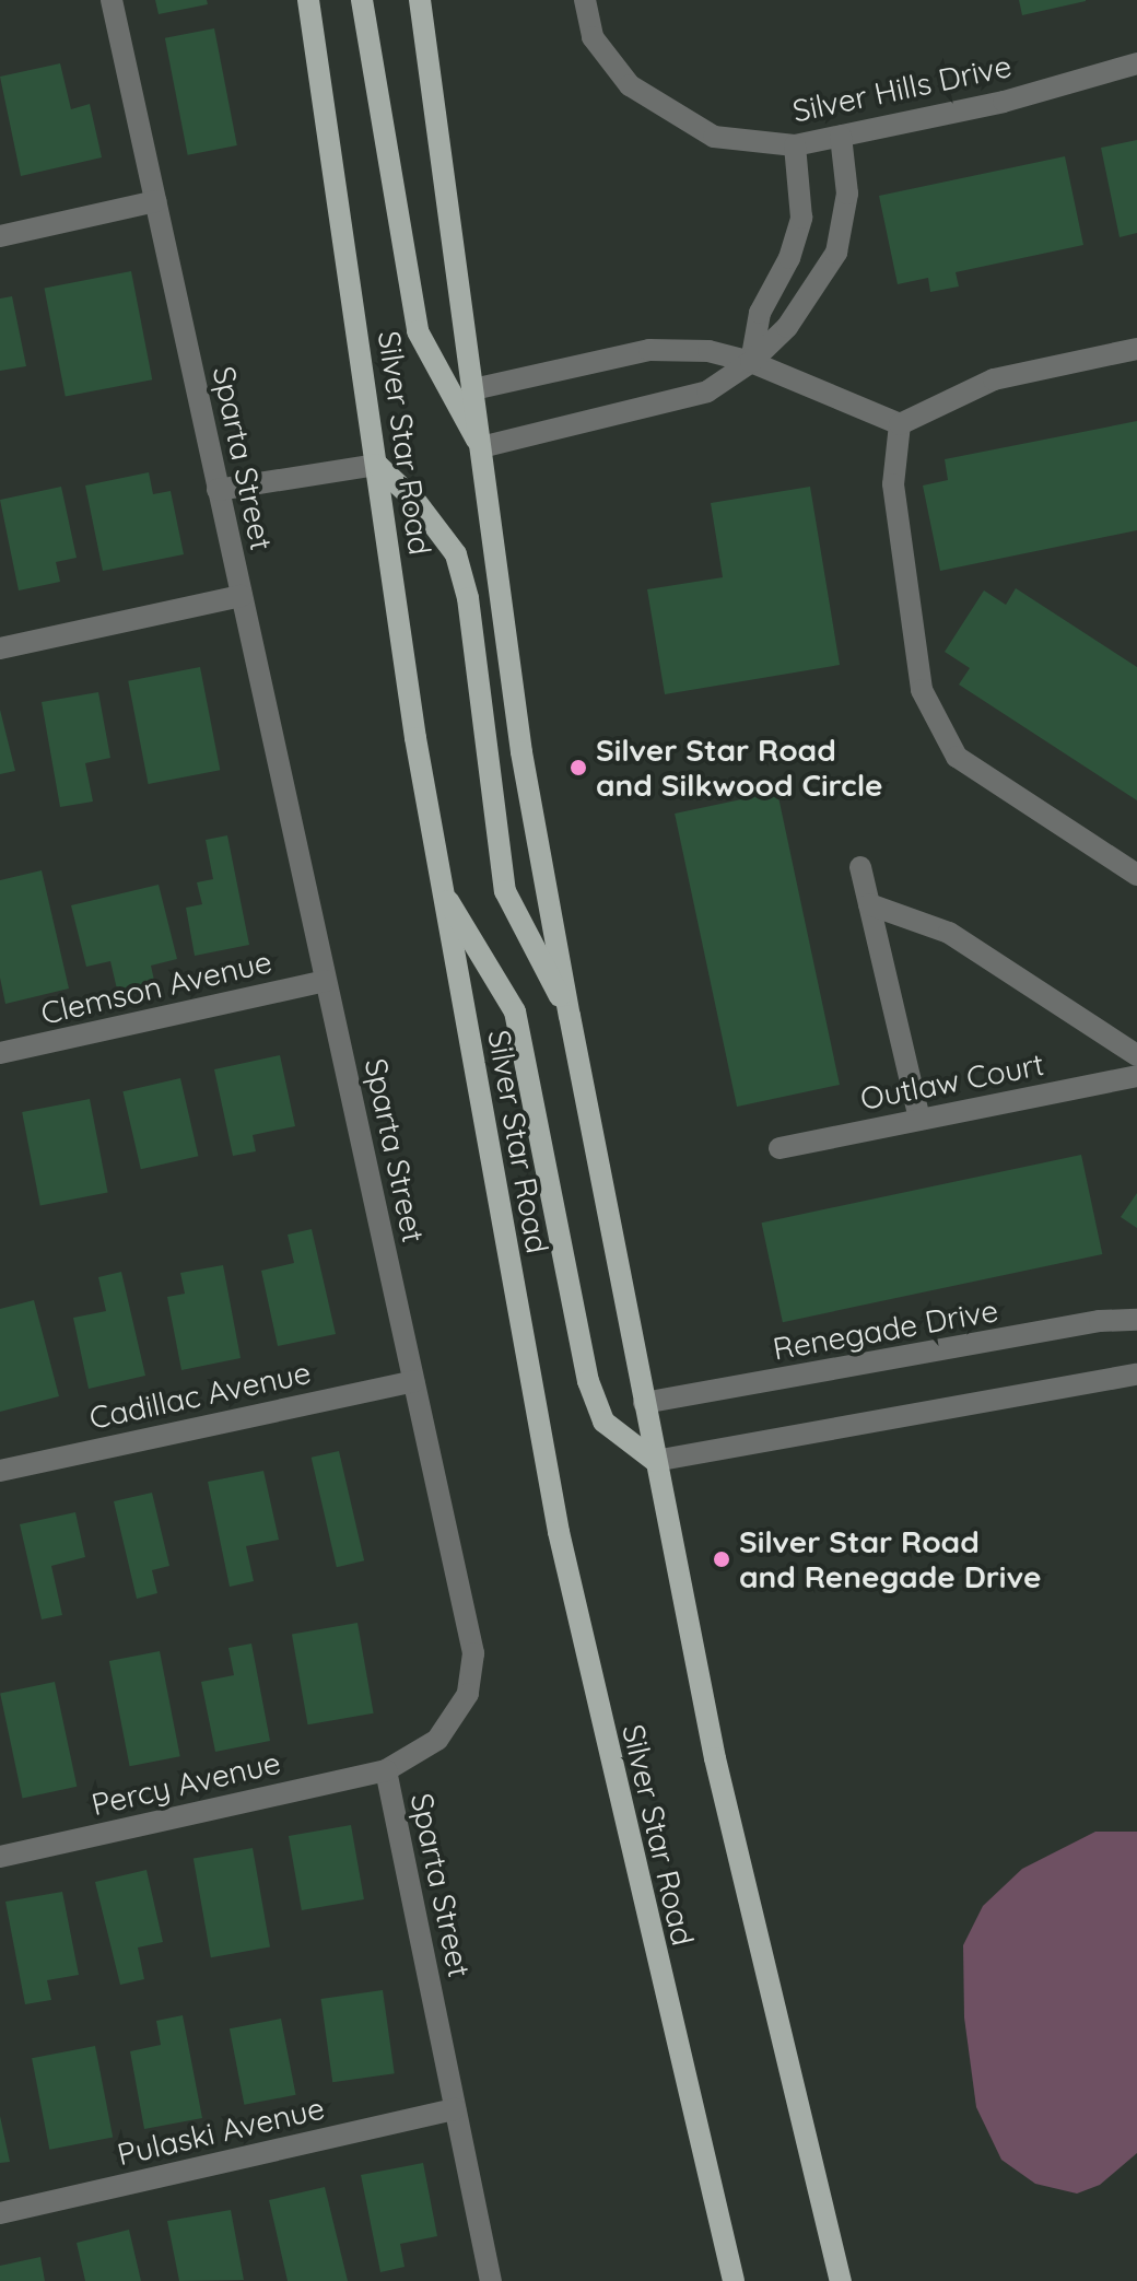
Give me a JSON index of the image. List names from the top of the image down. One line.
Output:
{"streets":{"main road":["Silver Star Road"],"street":["Silver Hills Drive","Sparta Street","Clemson Avenue","Outlaw Court","Renegade Drive","Cadillac Avenue","Percy Avenue","Pulaski Avenue"]},"crossings":[["Sparta Street","Clemson Avenue"],["Sparta Street","Cadillac Avenue"],["Sparta Street","Percy Avenue"],["Sparta Street","Pulaski Avenue"]],"places":["Silver Star Road and Silkwood Circle","Silver Star Road and Renegade Drive"]}
